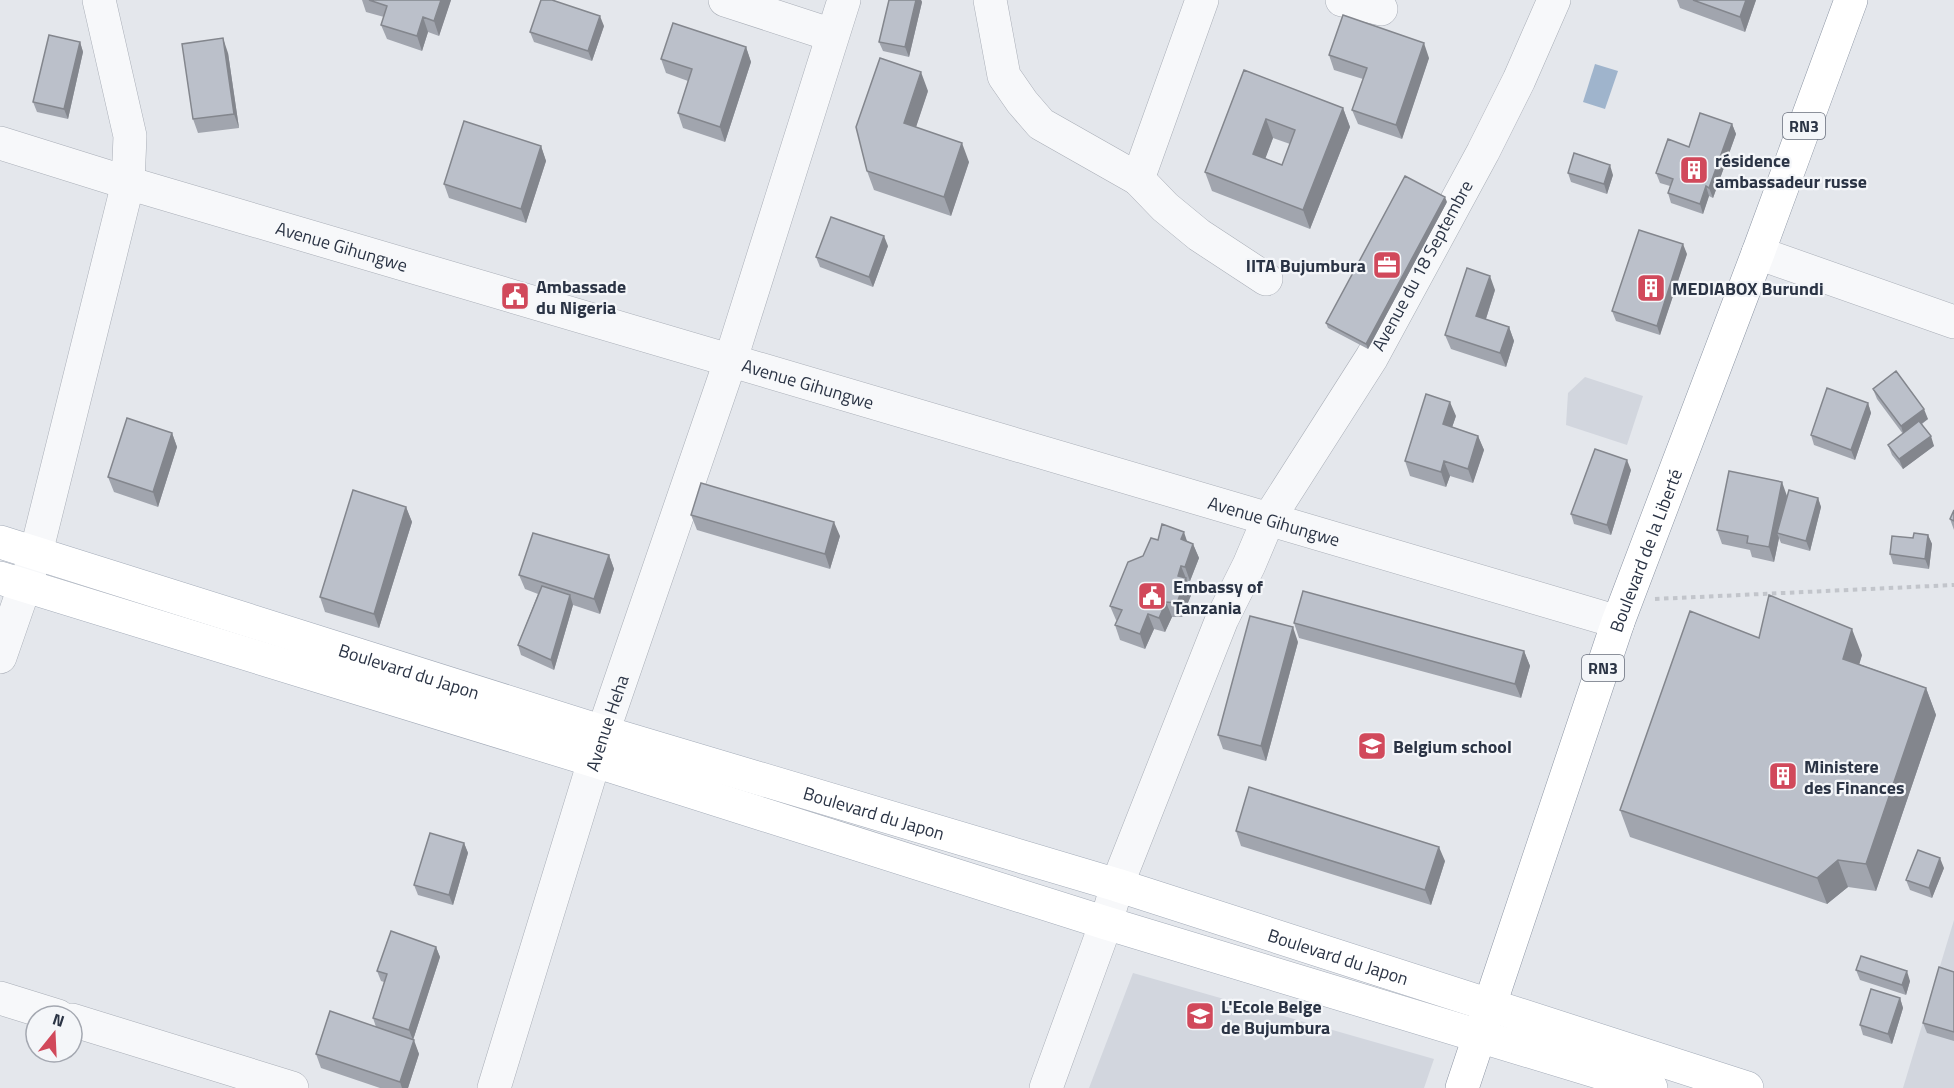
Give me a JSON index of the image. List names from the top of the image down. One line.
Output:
{"streets":{"main road":["RN3","Boulevard de la Liberté","Boulevard du Japon"],"street":["Avenue Gihungwe","Avenue du 18 Septembre","Avenue Heha"]},"crossings":[["RN3","Boulevard de la Liberté"],["Avenue Gihungwe","Avenue du 18 Septembre"],["Avenue Gihungwe","Boulevard de la Liberté"],["Avenue Gihungwe","Avenue Heha"],["Avenue du 18 Septembre","Boulevard du Japon"],["Boulevard de la Liberté","Boulevard du Japon"],["Boulevard du Japon","Avenue Heha"]],"places":{"building":["résidence ambassadeur russe","MEDIABOX Burundi","Ministere des Finances"],"office":["IITA Bujumbura"],"public building":["Ambassade du Nigeria","Embassy of Tanzania"],"school or university":["Belgium school","L'Ecole Belge de Bujumbura"]},"north":"top"}
